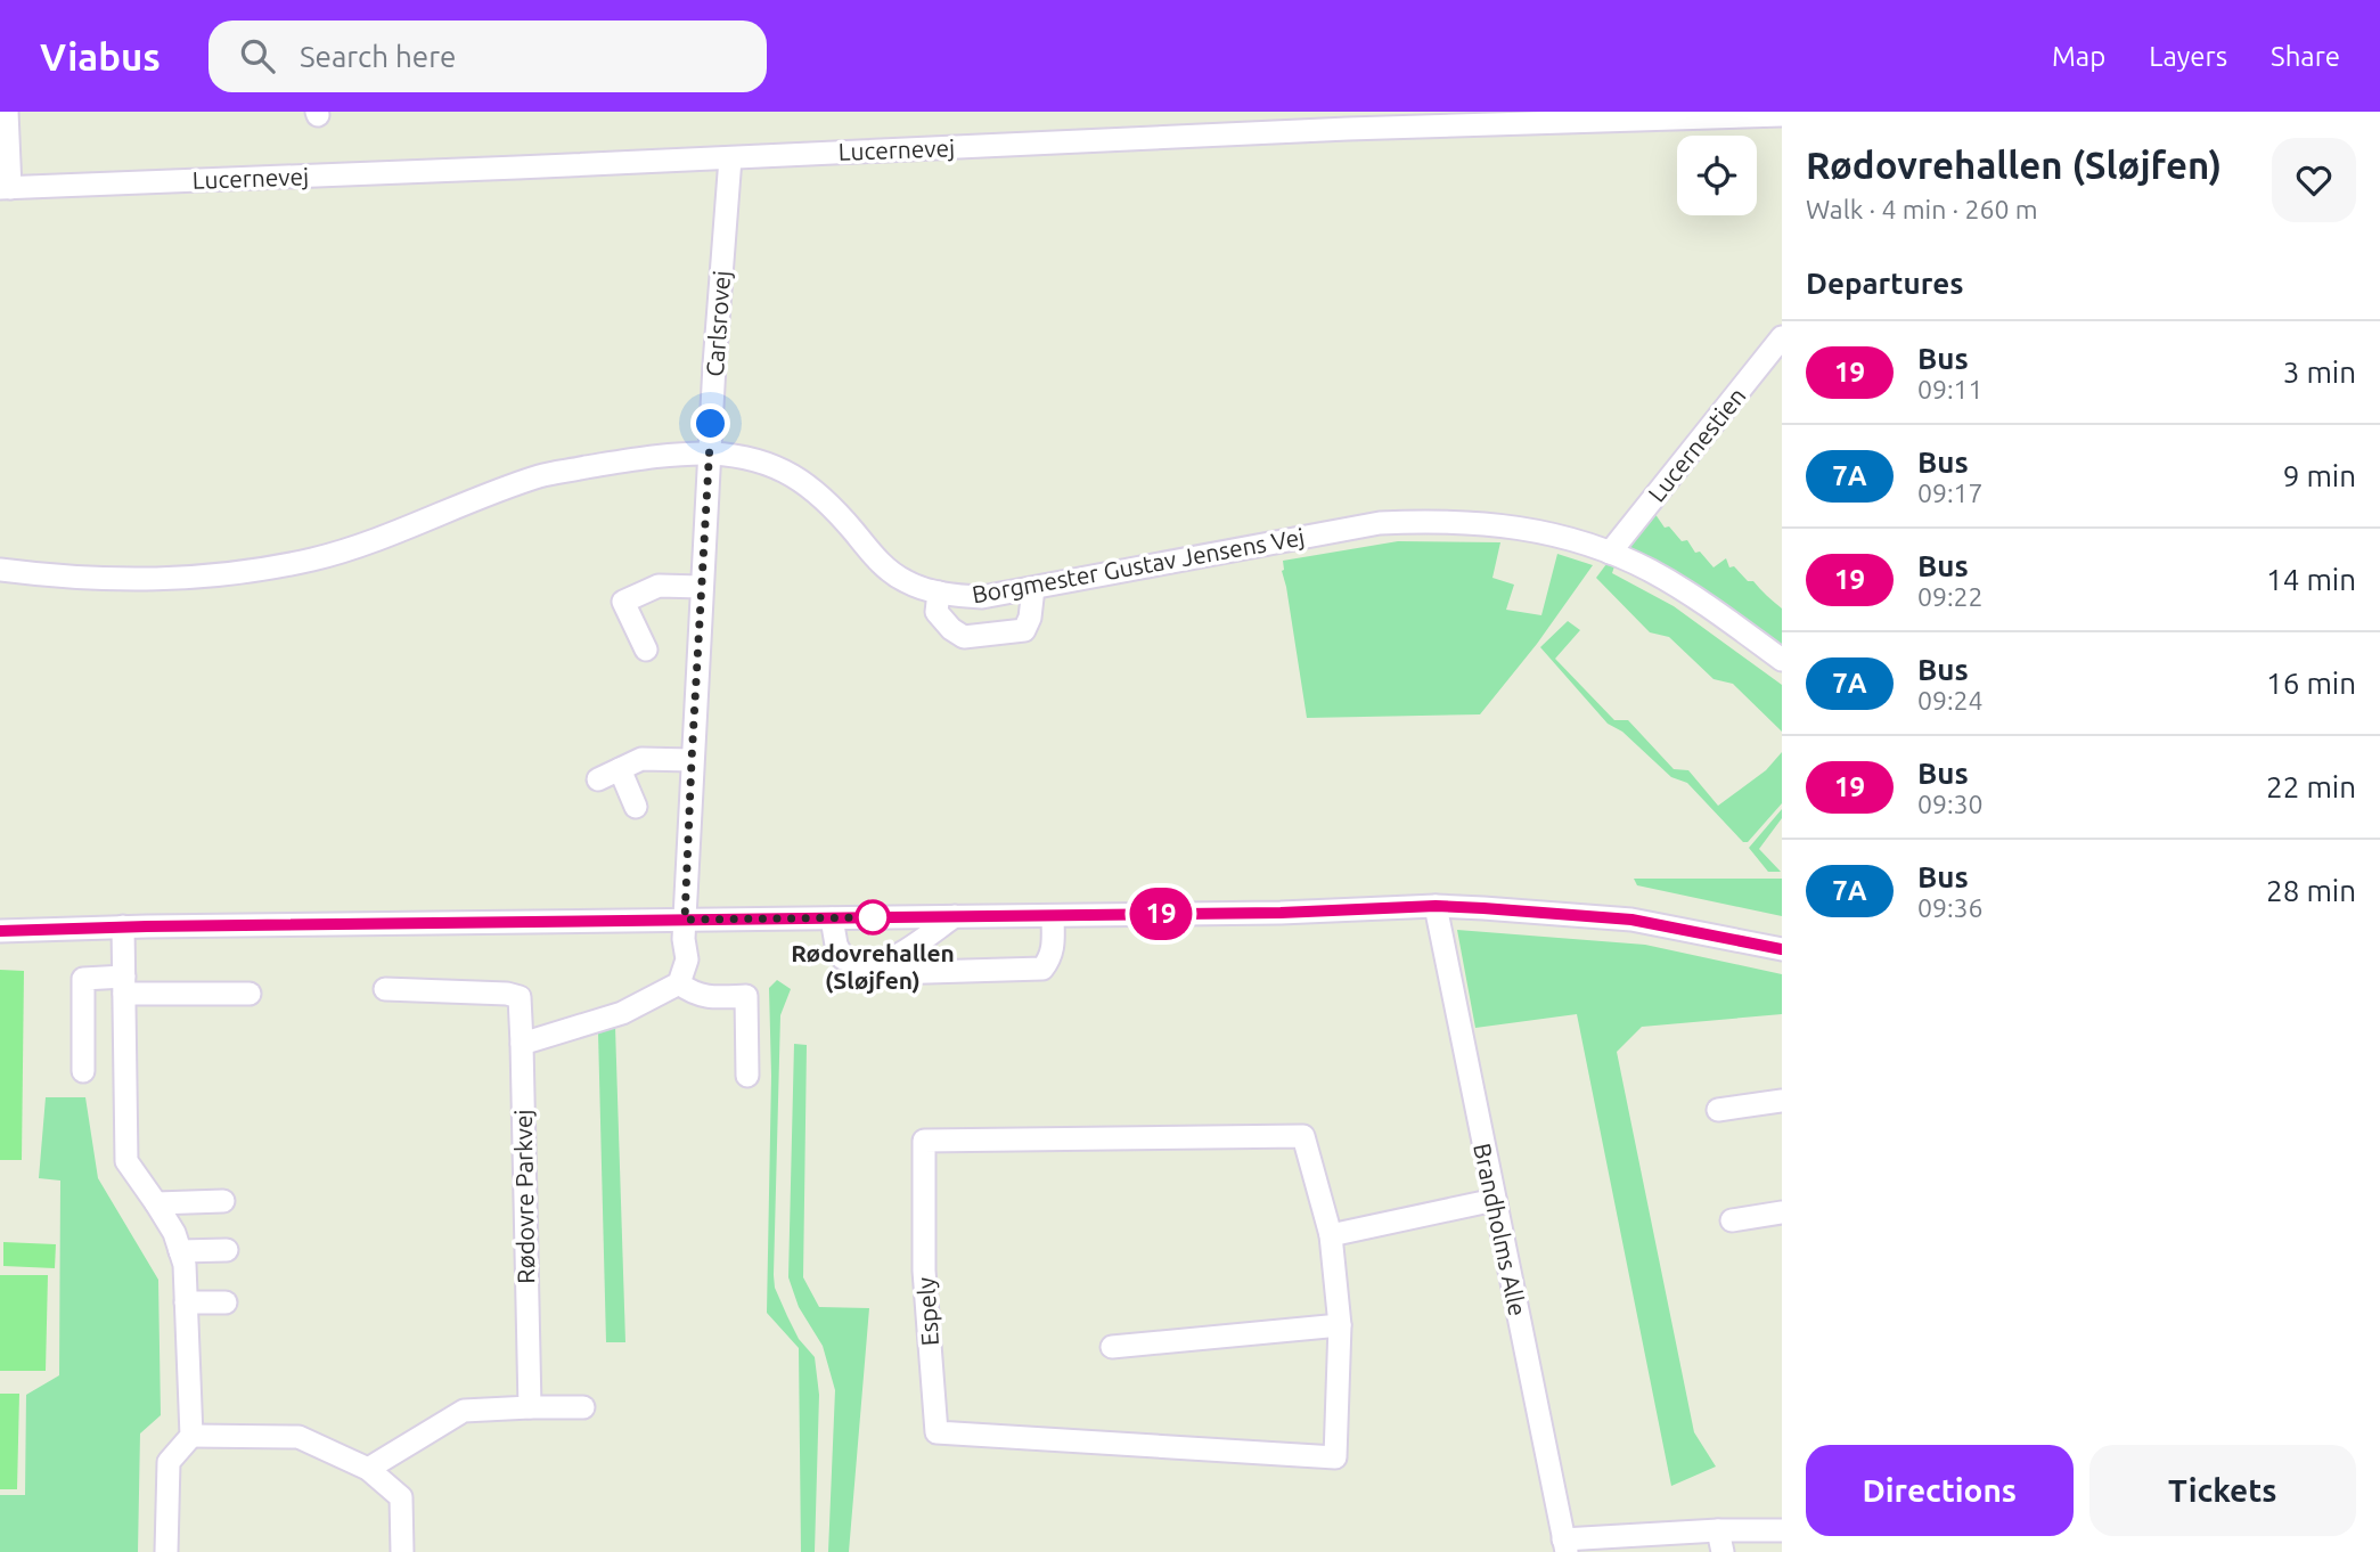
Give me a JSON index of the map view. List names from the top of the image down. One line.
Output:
{"streets":{"street":["Lucernevej","Carlsrovej","Lucernestien","Borgmester Gustav Jensens Vej","Rødovre Parkvej","Brandholms Alle","Espely"]},"crossings":[["Lucernevej","Carlsrovej"],["Carlsrovej","Borgmester Gustav Jensens Vej"],["Lucernestien","Borgmester Gustav Jensens Vej"]],"places":["Rødovrehallen (Sløjfen)"],"lines":["bus line 19"],"page":{"header":"Viabus","search":"Search here","nav":["Map","Layers","Share"],"on_map":"19","heading":[["Rødovrehallen (Sløjfen)","Walk · 4 min · 260 m"],"Departures"],"list":[{"mark":"19","name":"Bus","note":"09:11","value":"3 min"},{"mark":"7A","name":"Bus","note":"09:17","value":"9 min"},{"mark":"19","name":"Bus","note":"09:22","value":"14 min"},{"mark":"7A","name":"Bus","note":"09:24","value":"16 min"},{"mark":"19","name":"Bus","note":"09:30","value":"22 min"},{"mark":"7A","name":"Bus","note":"09:36","value":"28 min"}],"buttons":["Directions","Tickets"]}}
